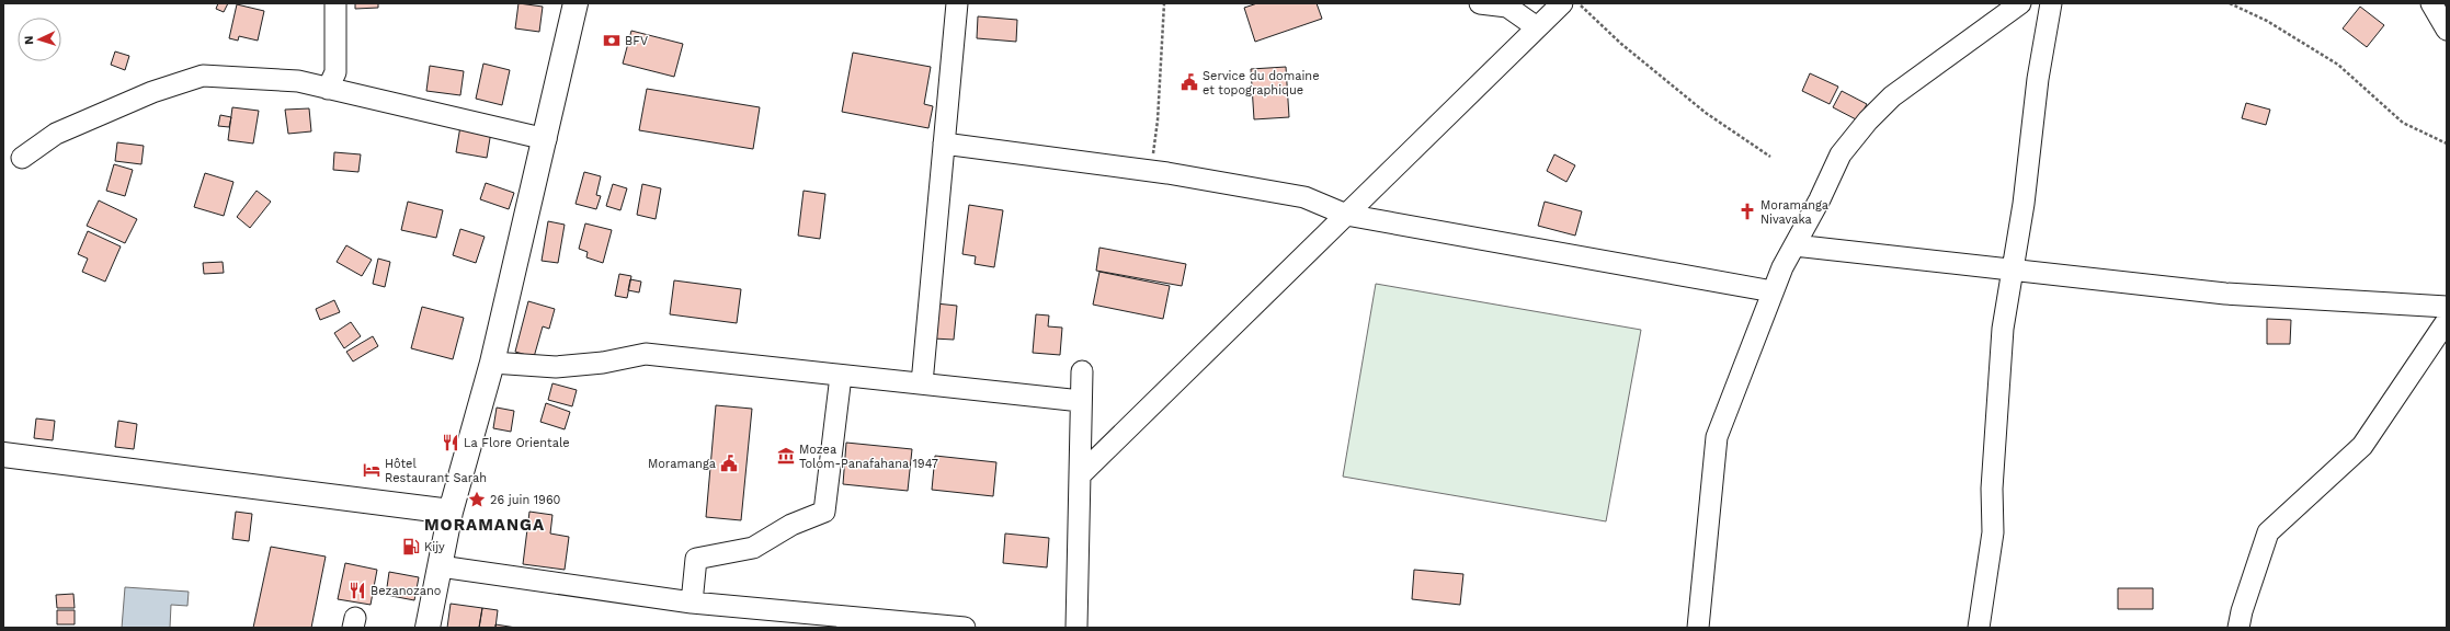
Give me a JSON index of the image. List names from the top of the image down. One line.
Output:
{"districts":["MORAMANGA"],"places":{"bank":["BFV"],"public building":["Service du domaine et topographique","Moramanga"],"church":["Moramanga Nivavaka"],"restaurant":["La Flore Orientale","Bezanozano"],"museum":["Mozea Tolom-Panafahana 1947"],"hotel":["Hôtel Restaurant Sarah"],"place":["26 juin 1960"],"fuel station":["Kijy"]},"north":"left"}
